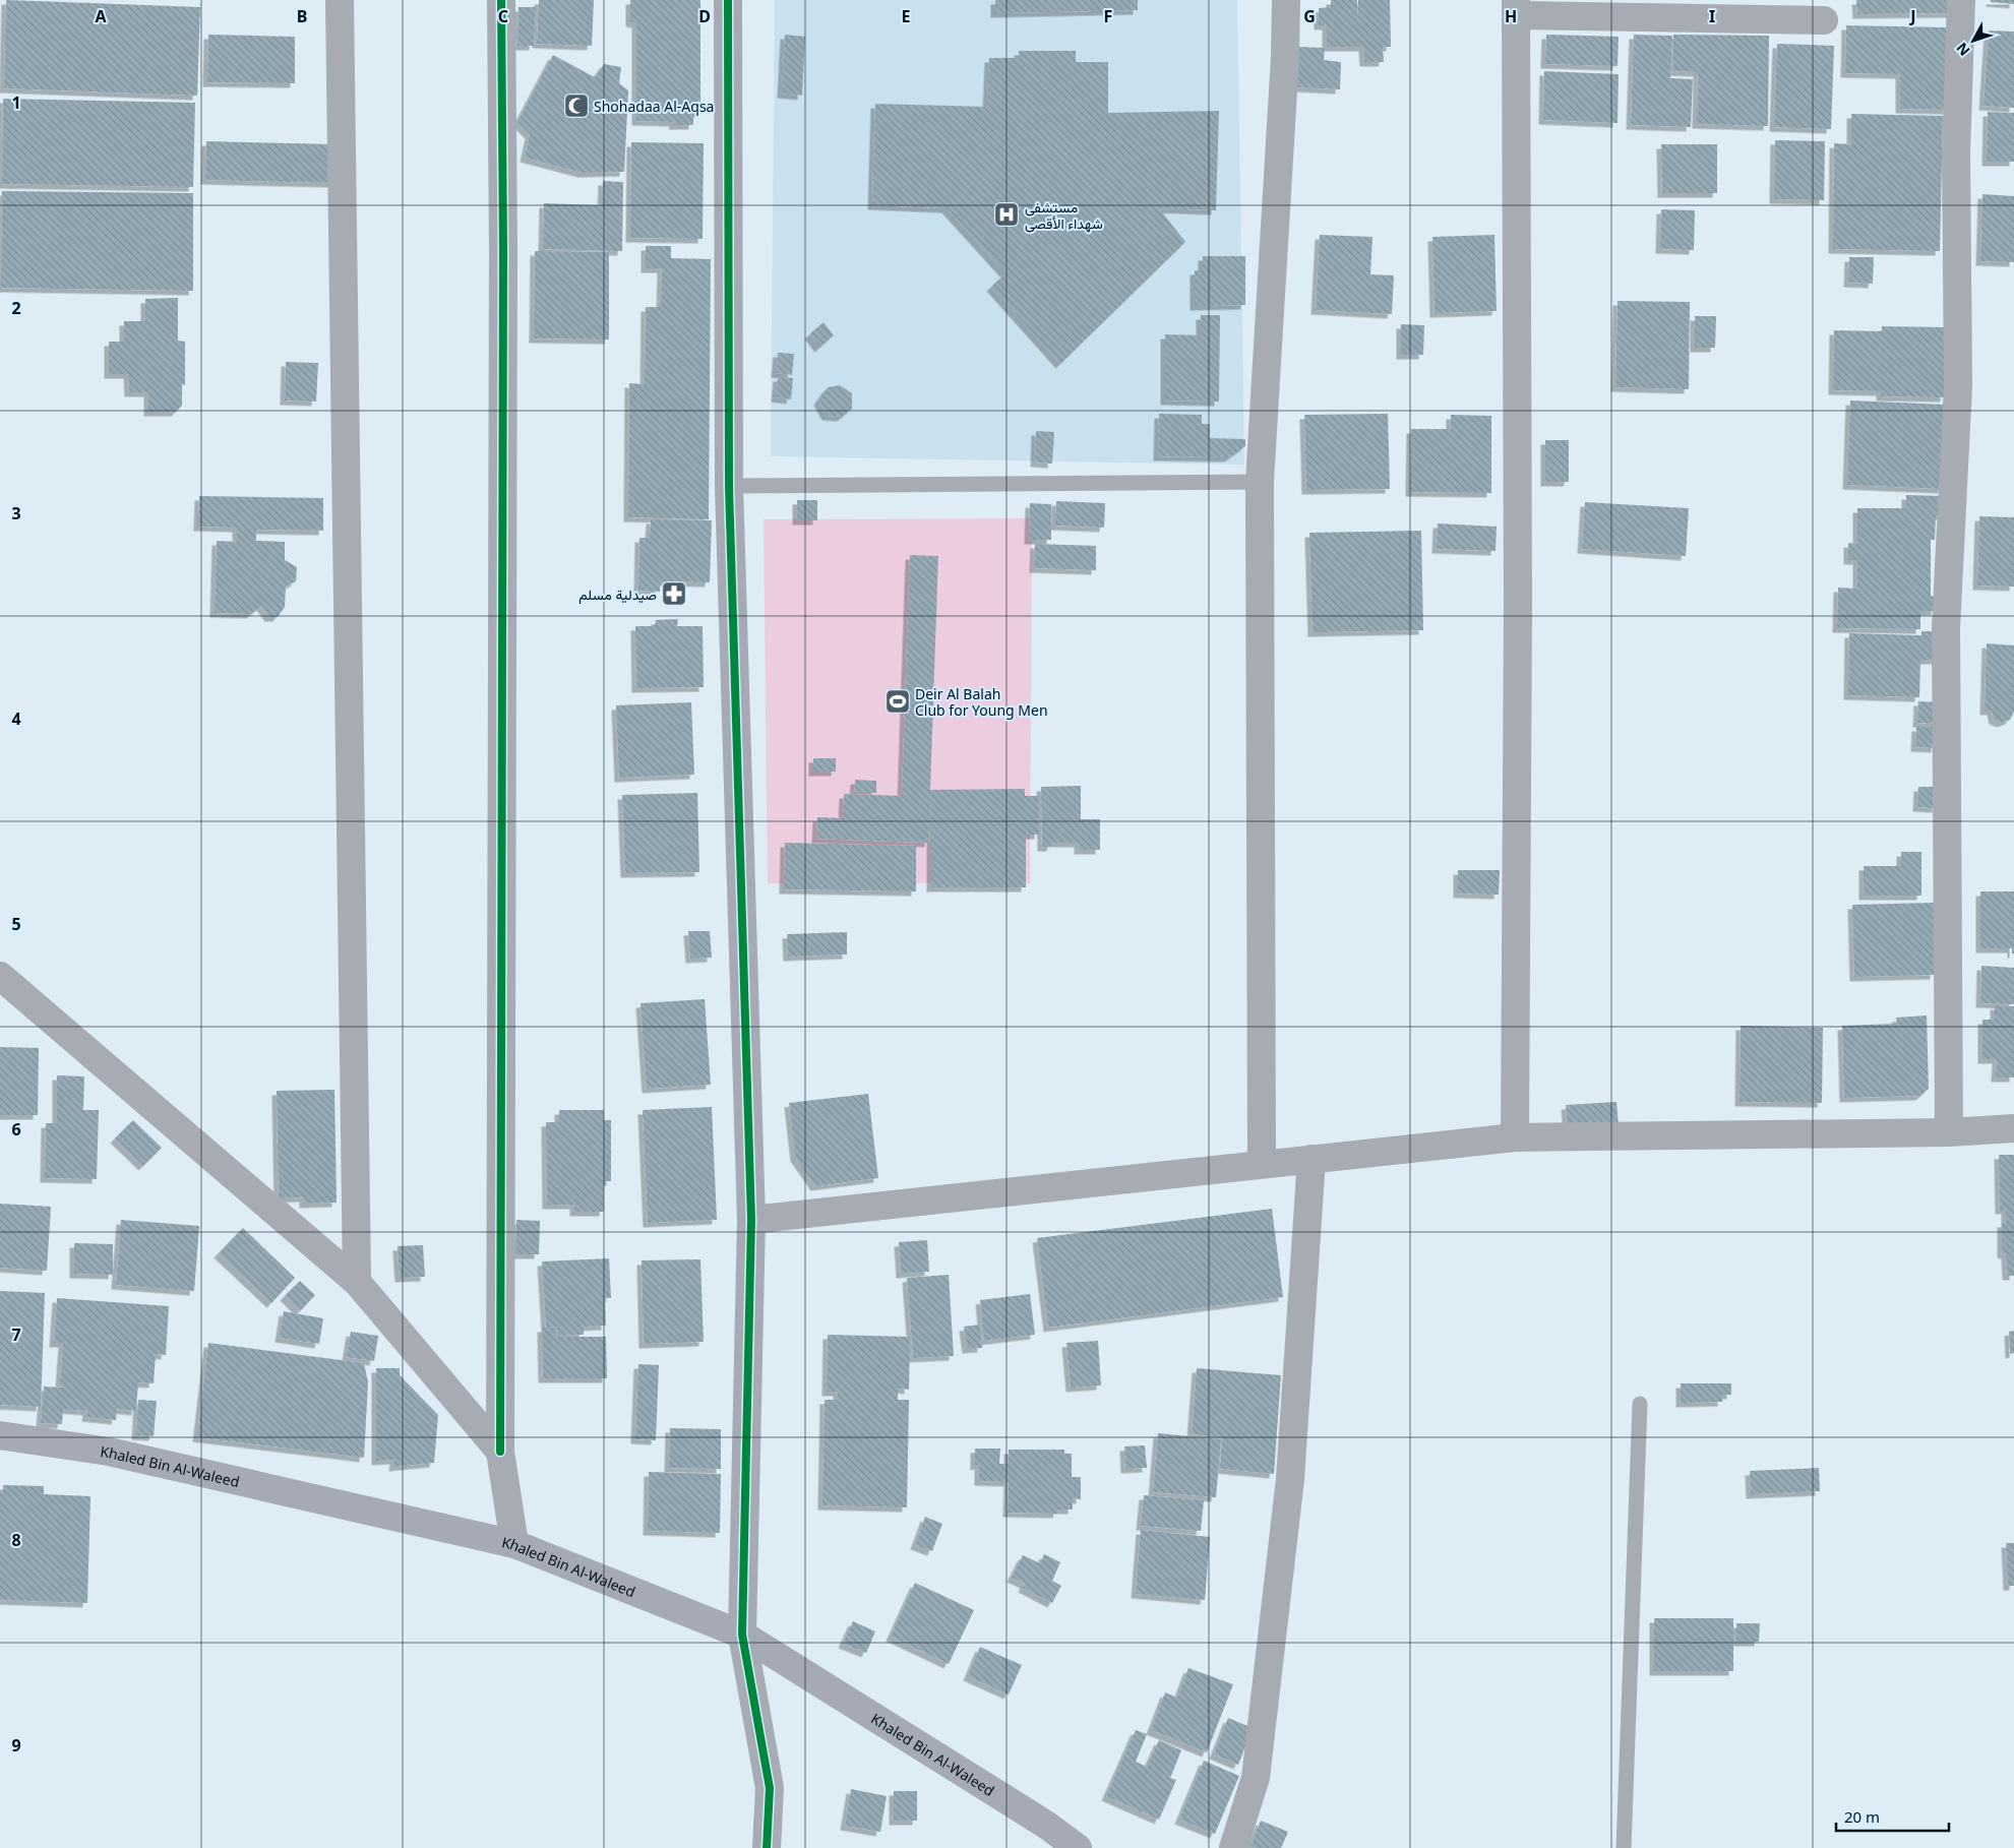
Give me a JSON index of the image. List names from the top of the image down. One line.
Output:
{"streets":{"street":["Khaled Bin Al-Waleed"]},"places":{"mosque":["Shohadaa Al-Aqsa"],"hospital":["مستشفى شهداء الأقصى"],"pharmacy":["صيدلية مسلم"],"sports":["Deir Al Balah Club for Young Men"]},"scale_bar":"20 m","north":"bottom left","grid":{"columns":["A","B","C","D","E","F","G","H","I","J"],"rows":["1","2","3","4","5","6","7","8","9"]}}
